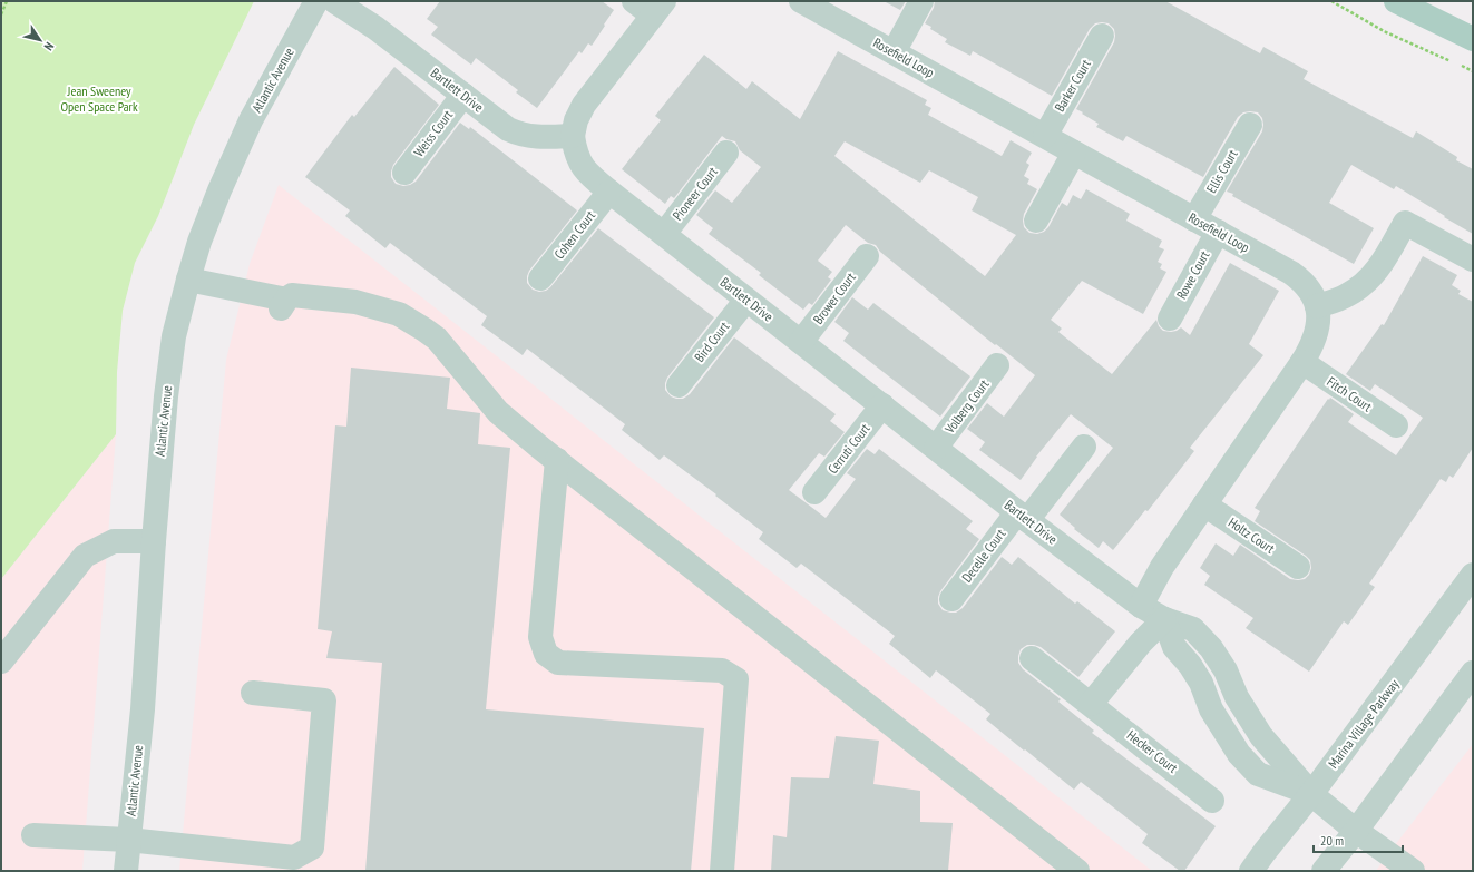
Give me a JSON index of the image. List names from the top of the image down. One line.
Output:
{"streets":{"street":["Rosefield Loop","Atlantic Avenue","Barker Court","Bartlett Drive","Weiss Court","Ellis Court","Pioneer Court","Cohen Court","Rowe Court","Brower Court","Bird Court","Fitch Court","Volberg Court","Cerruti Court","Holtz Court","Decelle Court","Marina Village Parkway","Hecker Court"]},"crossings":[["Rosefield Loop","Barker Court"],["Rosefield Loop","Bartlett Drive"],["Rosefield Loop","Ellis Court"],["Rosefield Loop","Rowe Court"],["Rosefield Loop","Fitch Court"],["Rosefield Loop","Holtz Court"],["Bartlett Drive","Weiss Court"],["Bartlett Drive","Pioneer Court"],["Bartlett Drive","Cohen Court"],["Bartlett Drive","Brower Court"],["Bartlett Drive","Bird Court"],["Bartlett Drive","Volberg Court"],["Bartlett Drive","Cerruti Court"],["Bartlett Drive","Decelle Court"]],"parks":["Jean Sweeney Open Space Park"],"scale_bar":"20 m","north":"bottom right"}
